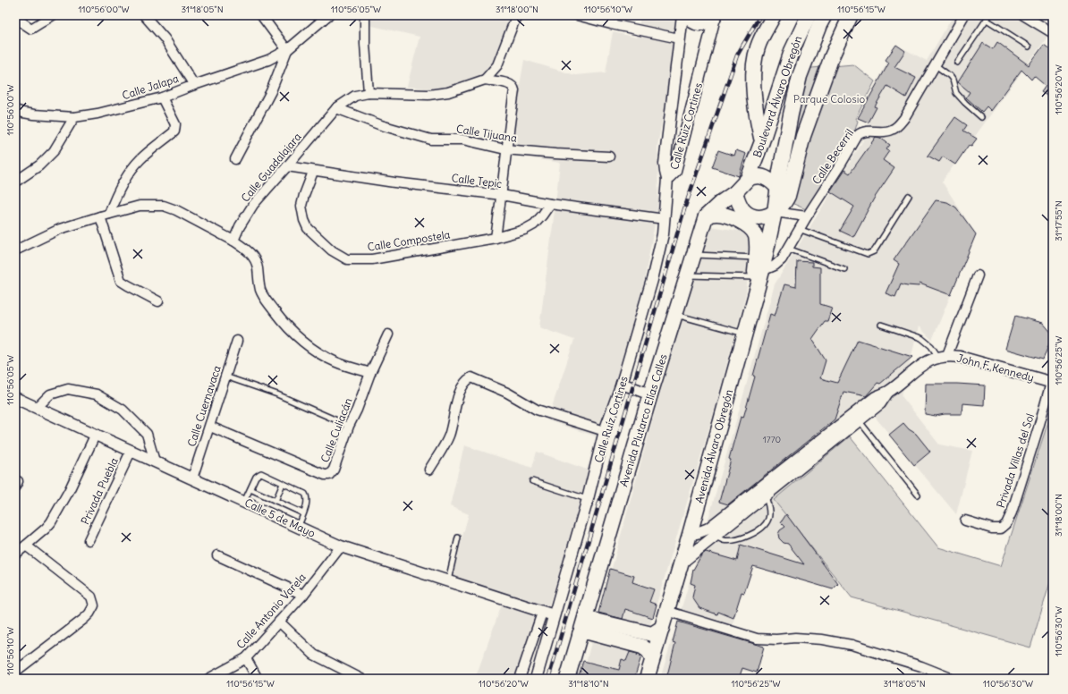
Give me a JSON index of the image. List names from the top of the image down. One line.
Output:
{"streets":{"highway":["Boulevard Álvaro Obregón","Avenida Plutarco Elías Calles","Avenida Álvaro Obregón"],"street":["Calle Jalapa","Calle Ruiz Cortines","Calle Tijuana","Calle Becerril","Calle Guadalajara","Calle Tepic","Calle Compostela","John F. Kennedy","Calle Cuernavaca","Calle Ruíz Cortines","Calle Culiacán","Privada Villas del Sol","Privada Puebla","Calle 5 de Mayo","Calle Antonio Varela"]},"crossings":[["Boulevard Álvaro Obregón","Avenida Plutarco Elías Calles"],["Boulevard Álvaro Obregón","Avenida Álvaro Obregón"],["Calle Ruiz Cortines","Calle Ruíz Cortines"],["Calle Tijuana","Calle Guadalajara"],["Calle Guadalajara","Calle Tepic"],["Calle Tepic","Calle Compostela"],["Calle Tepic","Calle Ruíz Cortines"],["John F. Kennedy","Privada Villas del Sol"],["Calle Cuernavaca","Calle Culiacán"],["Calle Cuernavaca","Calle 5 de Mayo"],["Calle Ruíz Cortines","Calle 5 de Mayo"],["Avenida Plutarco Elías Calles","Avenida Álvaro Obregón"],["Privada Puebla","Calle 5 de Mayo"],["Calle 5 de Mayo","Calle Antonio Varela"]],"parks":["Parque Colosio"],"house_numbers":["1770"],"coordinates":["110°56'00\"W","31°18'05\"N","110°56'05\"W","31°18'00\"N","110°56'10\"W","110°56'15\"W","110°56'20\"W","31°17'55\"N","110°56'25\"W","110°56'30\"W","31°18'10\"N"]}
